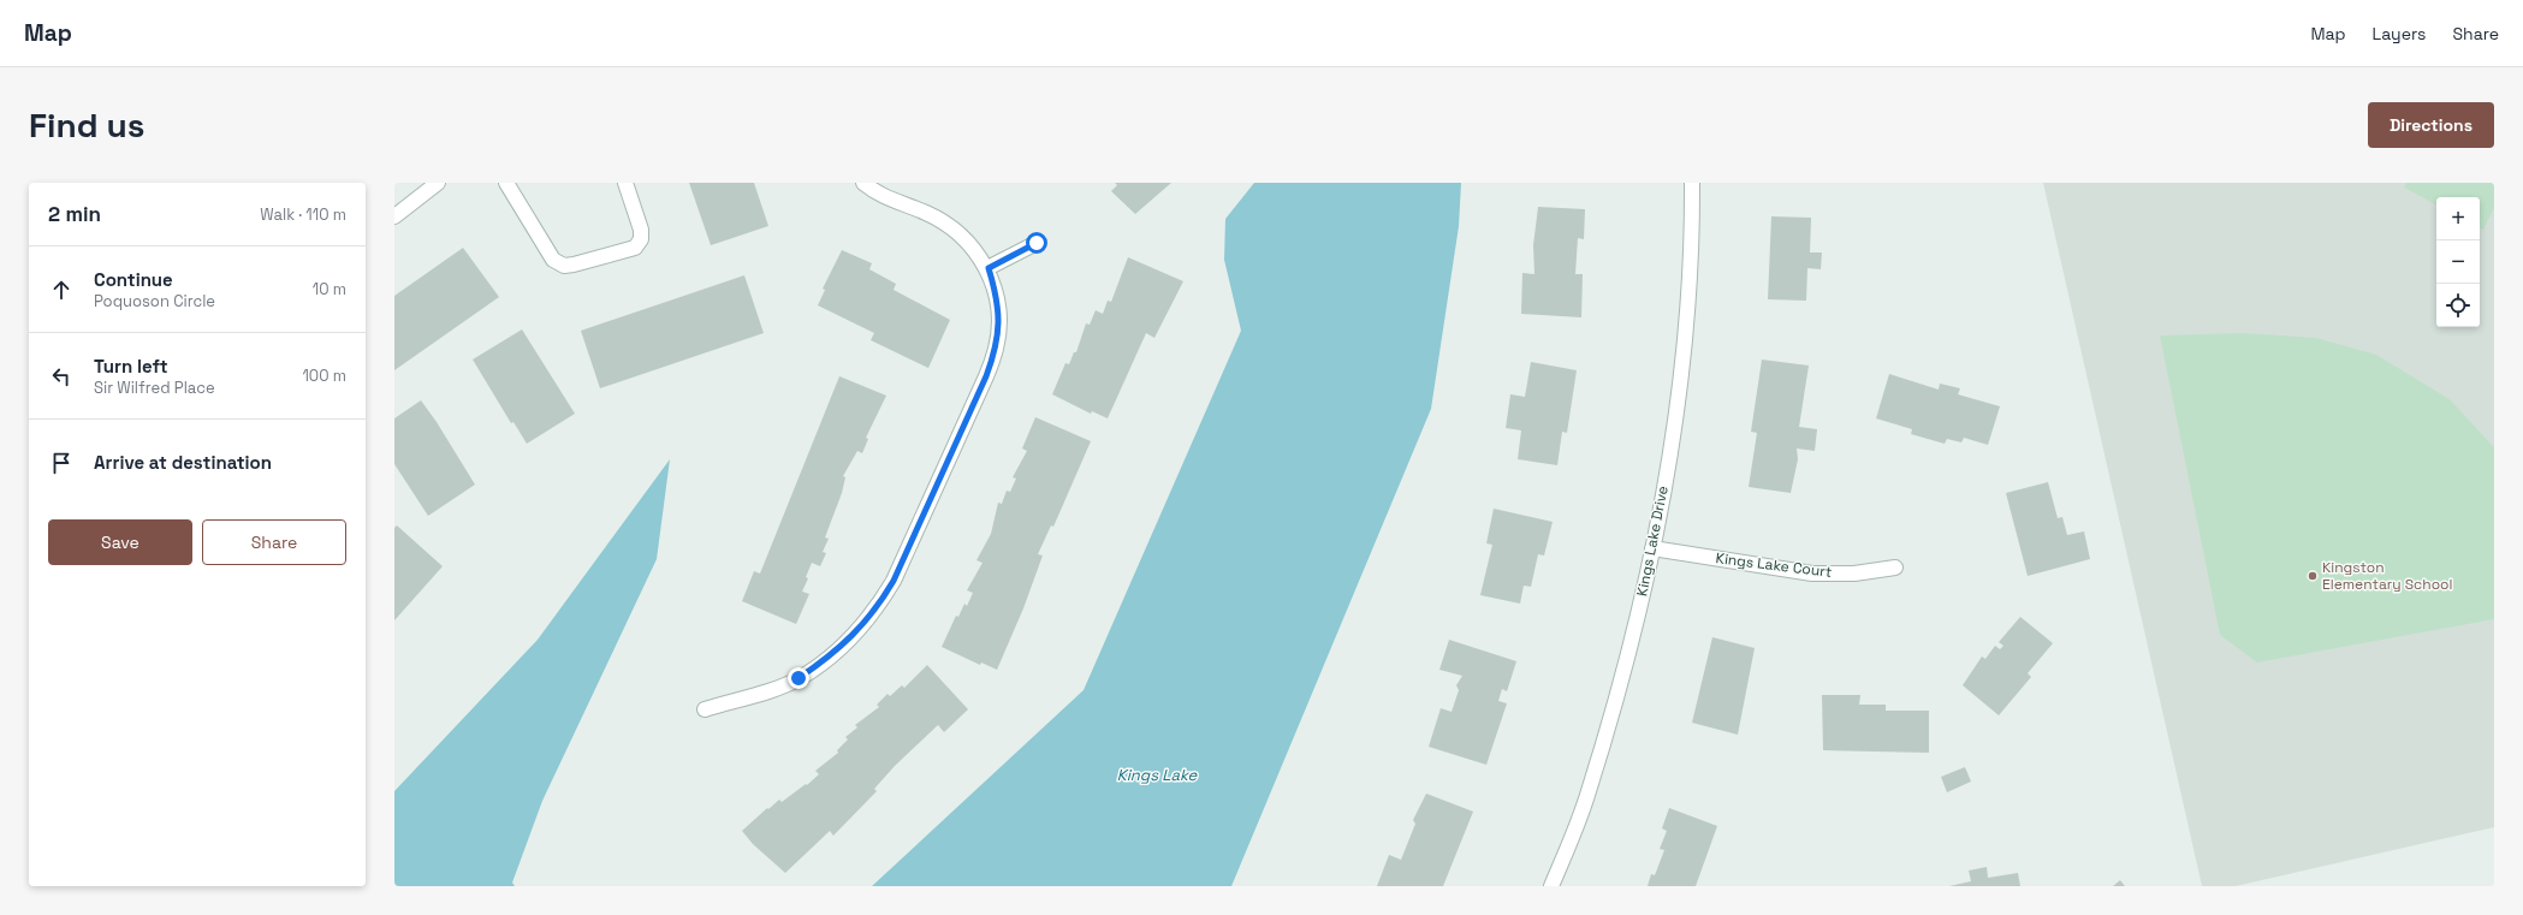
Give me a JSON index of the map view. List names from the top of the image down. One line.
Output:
{"streets":{"street":["Kings Lake Drive","Kings Lake Court"]},"crossings":[["Kings Lake Drive","Kings Lake Court"]],"water":["Kings Lake"],"places":["Kingston Elementary School"],"page":{"header":"Map","nav":["Map","Layers","Share"],"buttons":["Directions",["Save","Share"]],"title":"Find us","heading":["2 min","Walk · 110 m"],"map_buttons":["+","−"],"list":[["Continue","Poquoson Circle","10 m"],["Turn left","Sir Wilfred Place","100 m"],"Arrive at destination"]}}
